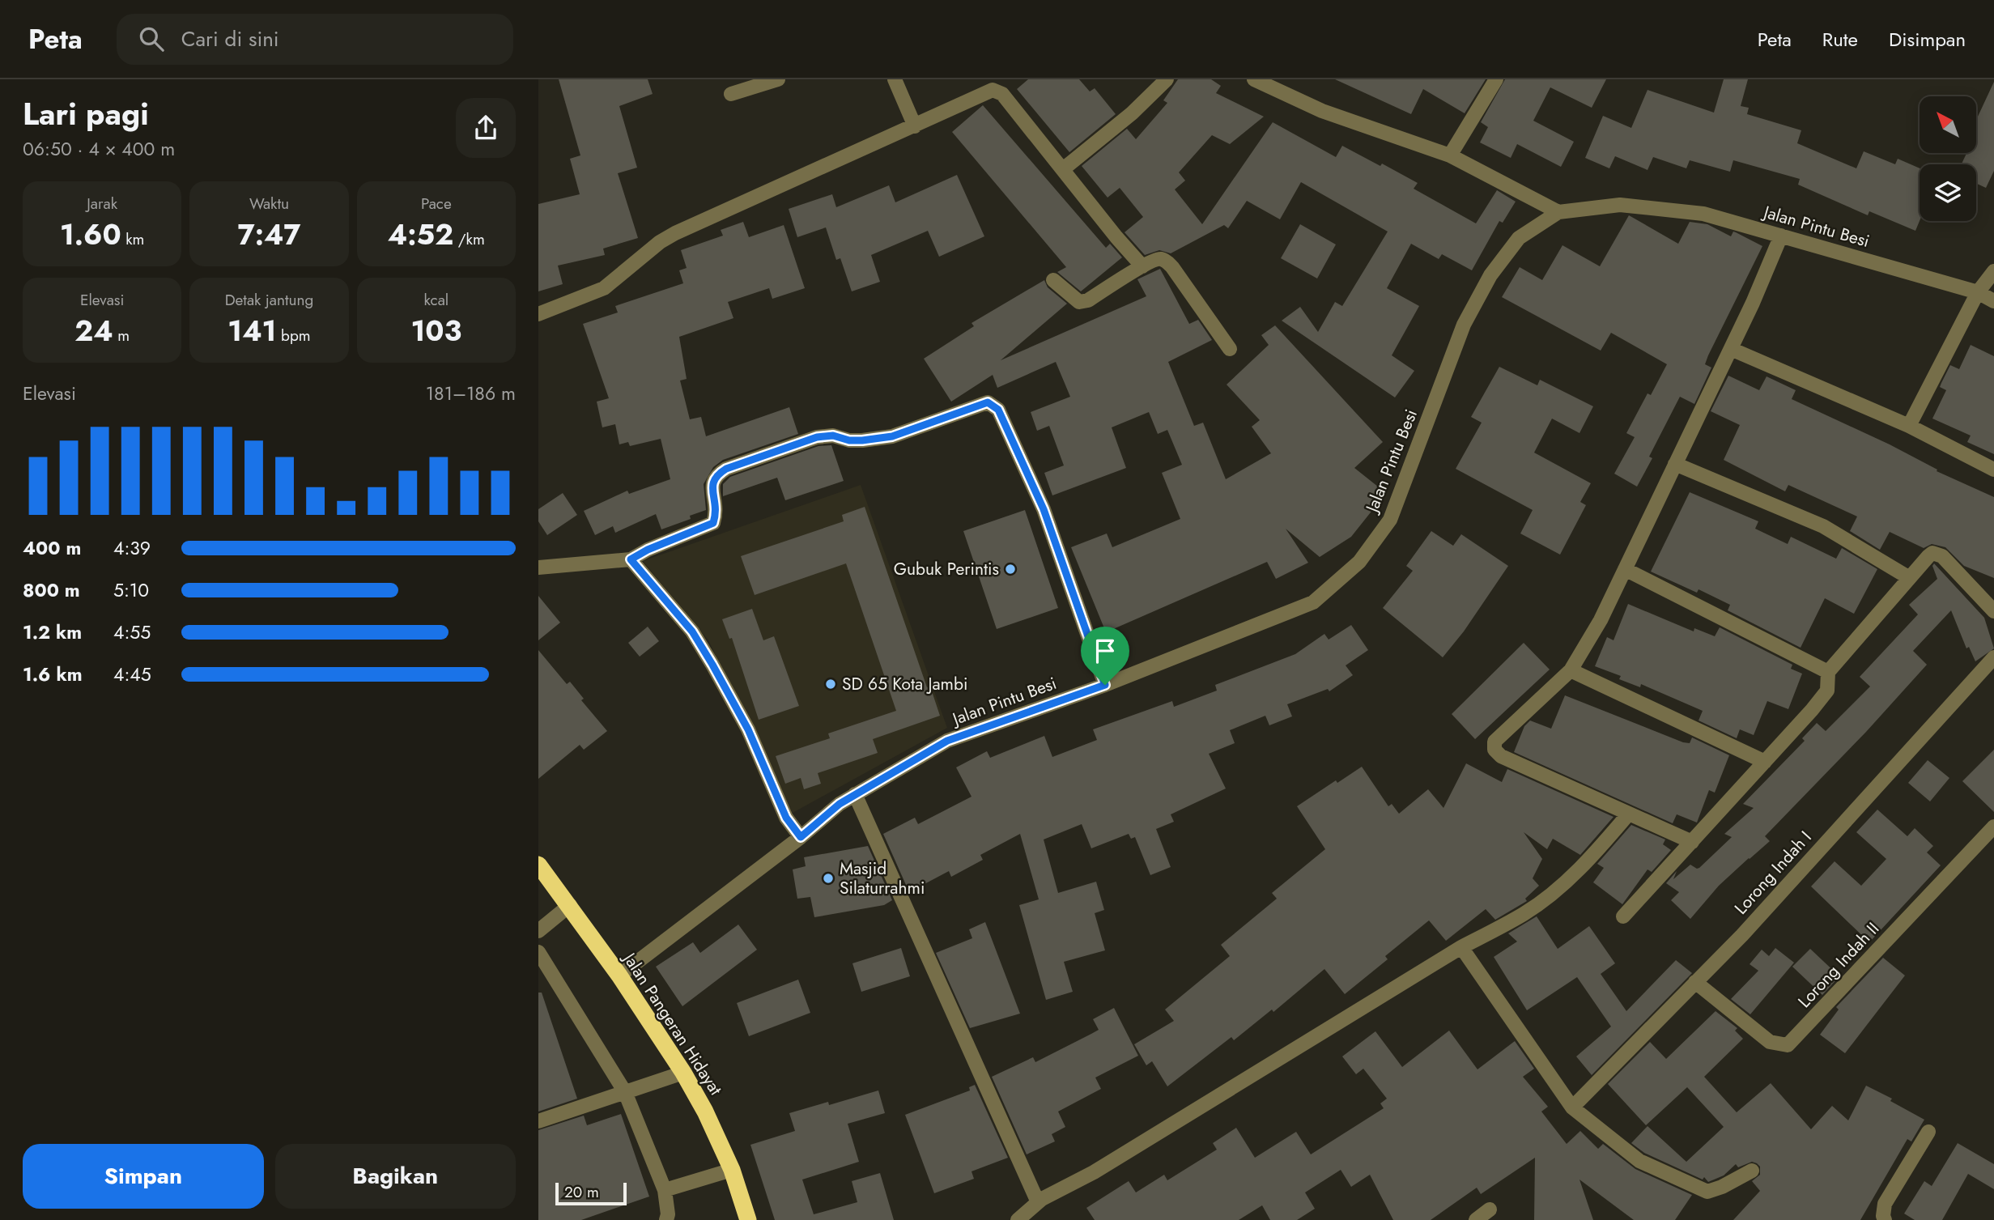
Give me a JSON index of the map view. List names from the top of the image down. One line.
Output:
{"streets":{"highway":["Jalan Pangeran Hidayat"],"street":["Jalan Pintu Besi","Lorong Indah I","Lorong Indah II"]},"crossings":[["Jalan Pintu Besi","Jalan Pangeran Hidayat"],["Lorong Indah I","Lorong Indah II"]],"places":["Gubuk Perintis","SD 65 Kota Jambi","Masjid Silaturrahmi"],"scale_bar":"20 m","north":"top left","page":{"header":"Peta","search":"Cari di sini","nav":["Peta","Rute","Disimpan"],"heading":["Lari pagi","06:50 · 4 × 400 m"],"stats":[["Jarak","1.60 km"],["Waktu","7:47"],["Pace","4:52 /km"],["Elevasi","24 m"],["Detak jantung","141 bpm"],["kcal","103"]],"chart":["Elevasi","181–186 m"],"list":[{"name":"400 m","note":"4:39"},{"name":"800 m","note":"5:10"},{"name":"1.2 km","note":"4:55"},{"name":"1.6 km","note":"4:45"}],"buttons":["Simpan","Bagikan"],"scale":"20 m"}}
